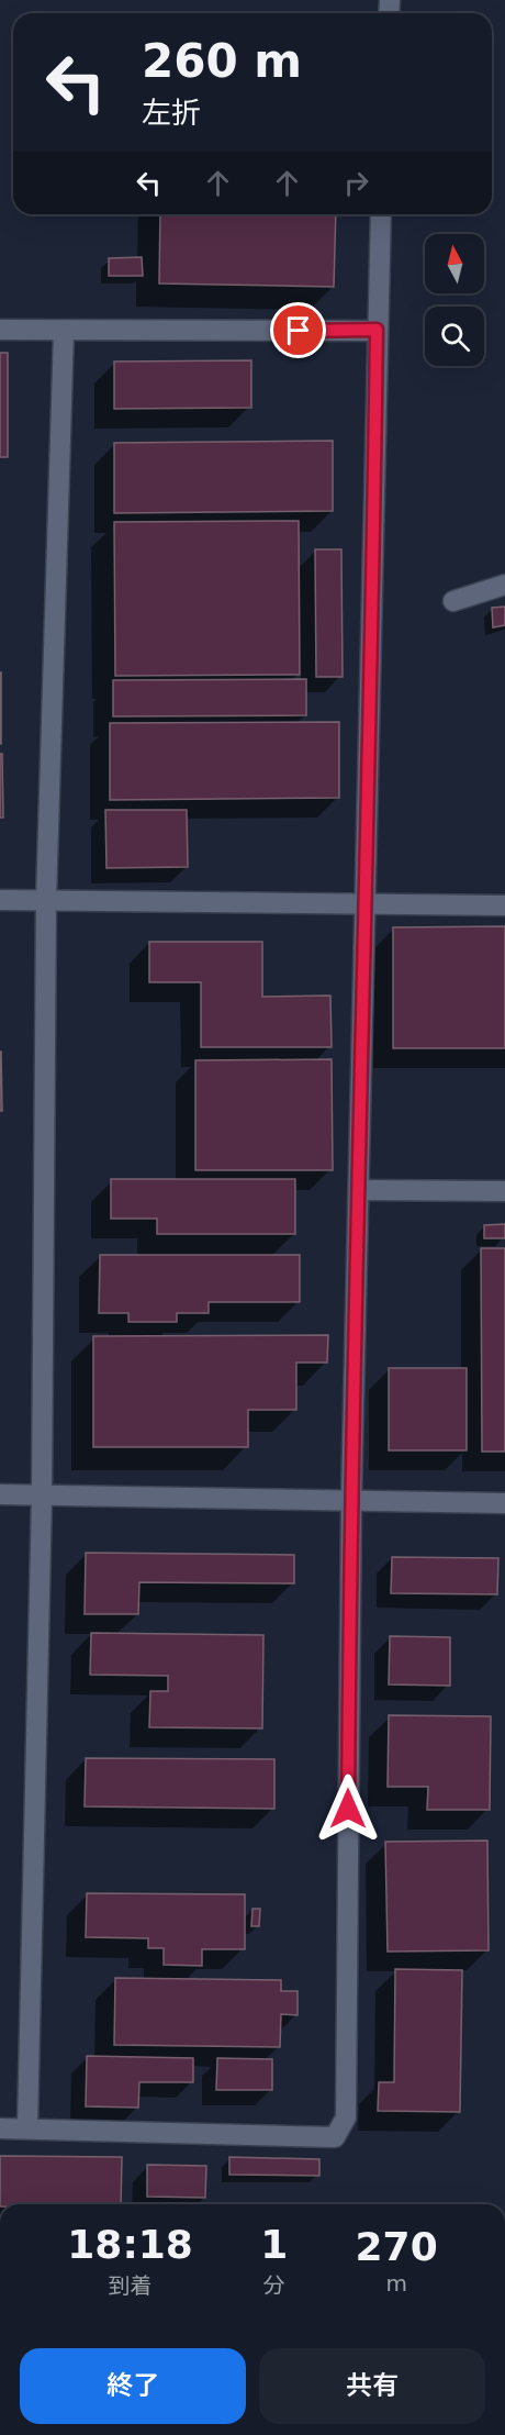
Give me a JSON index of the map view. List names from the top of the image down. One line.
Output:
{"north":"top","page":{"turn":["260 m","左折"],"eta":["18:18","到着","1","分","270","m"],"buttons":["終了","共有"]}}
